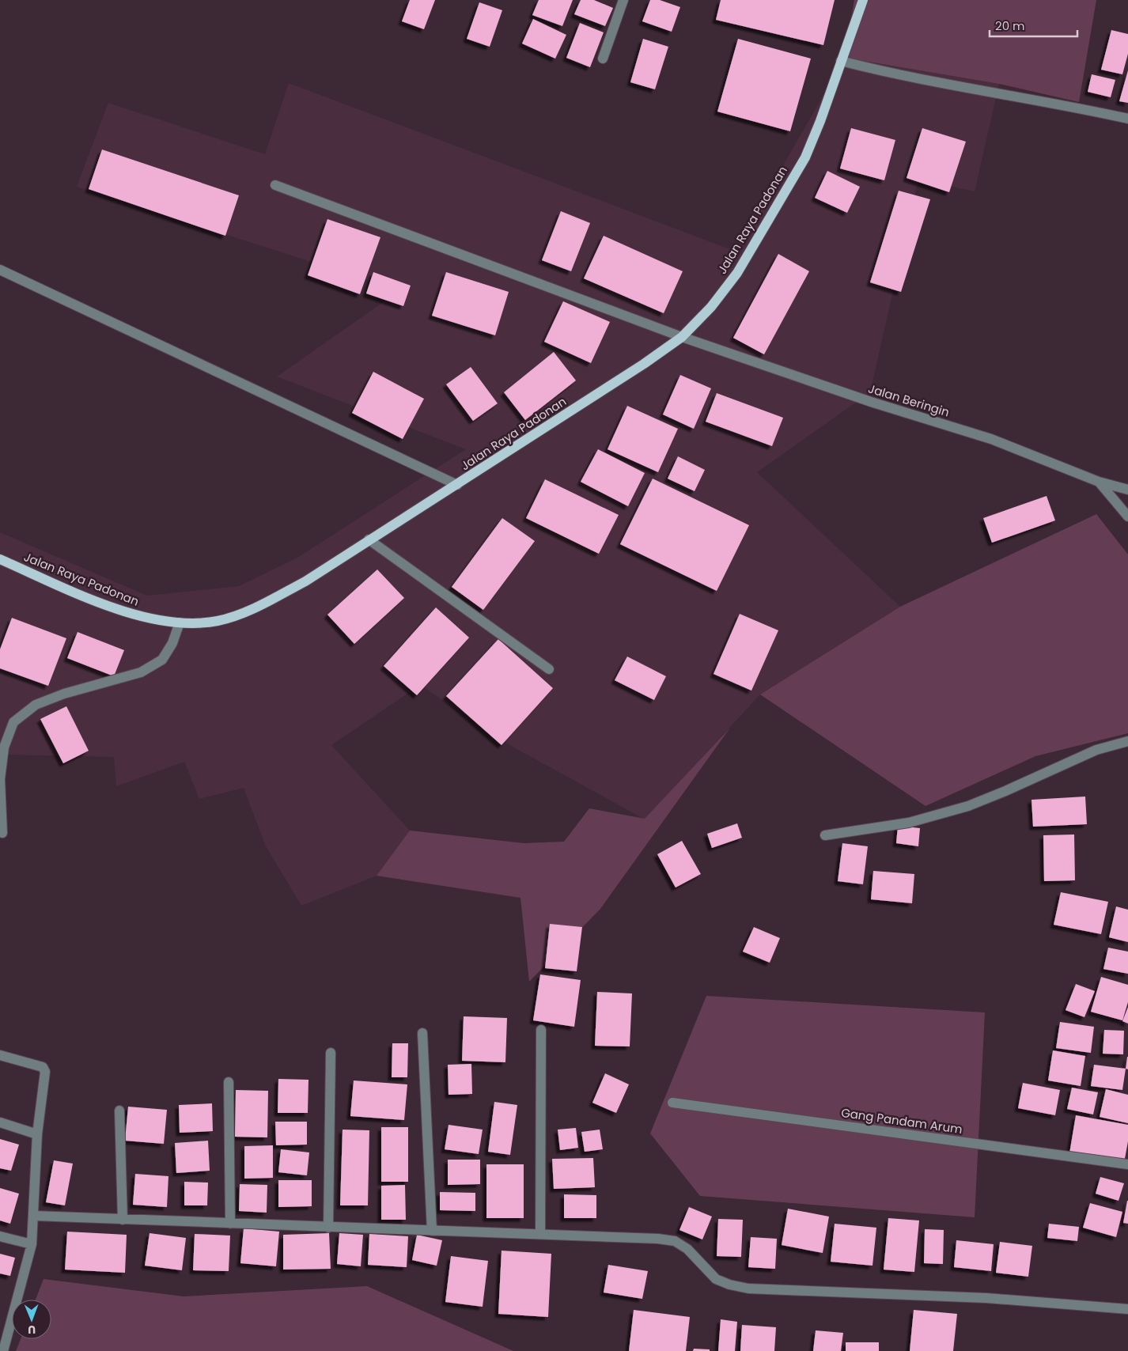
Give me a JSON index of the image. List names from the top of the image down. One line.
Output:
{"streets":{"main road":["Jalan Raya Padonan"],"street":["Jalan Beringin","Gang Pandam Arum"]},"crossings":[["Jalan Raya Padonan","Jalan Beringin"]],"scale_bar":"20 m","north":"bottom"}
